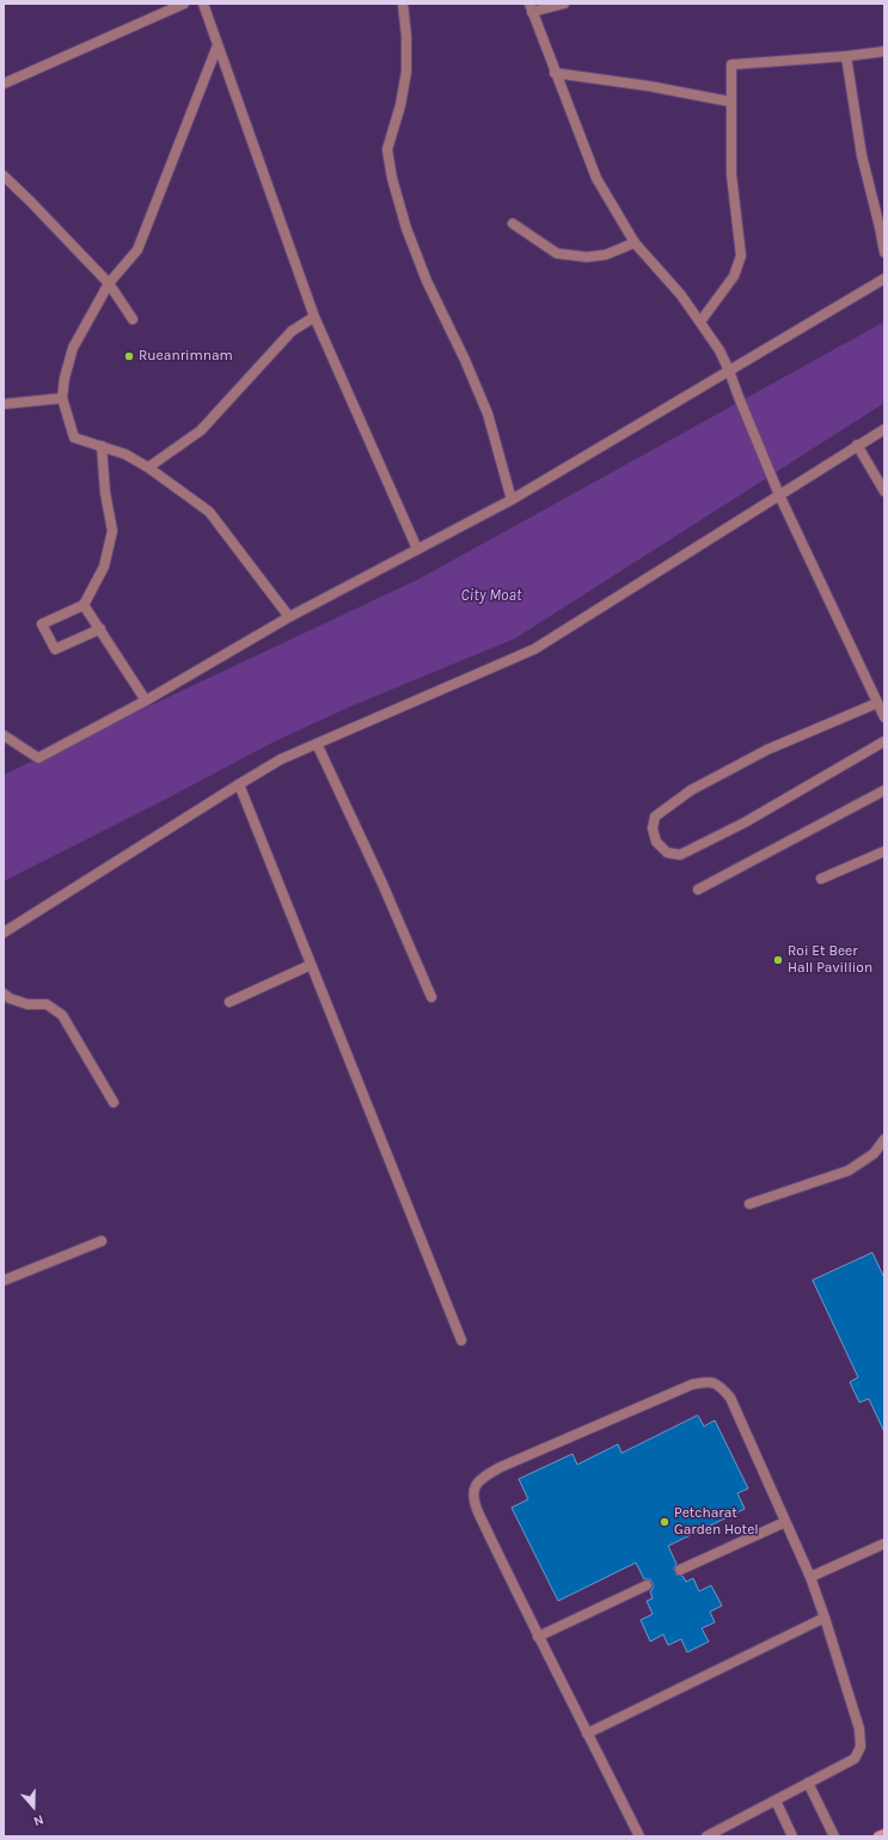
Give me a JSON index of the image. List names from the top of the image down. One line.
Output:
{"water":["City Moat"],"places":["Rueanrimnam","Roi Et Beer Hall Pavillion","Petcharat Garden Hotel"],"north":"bottom"}
